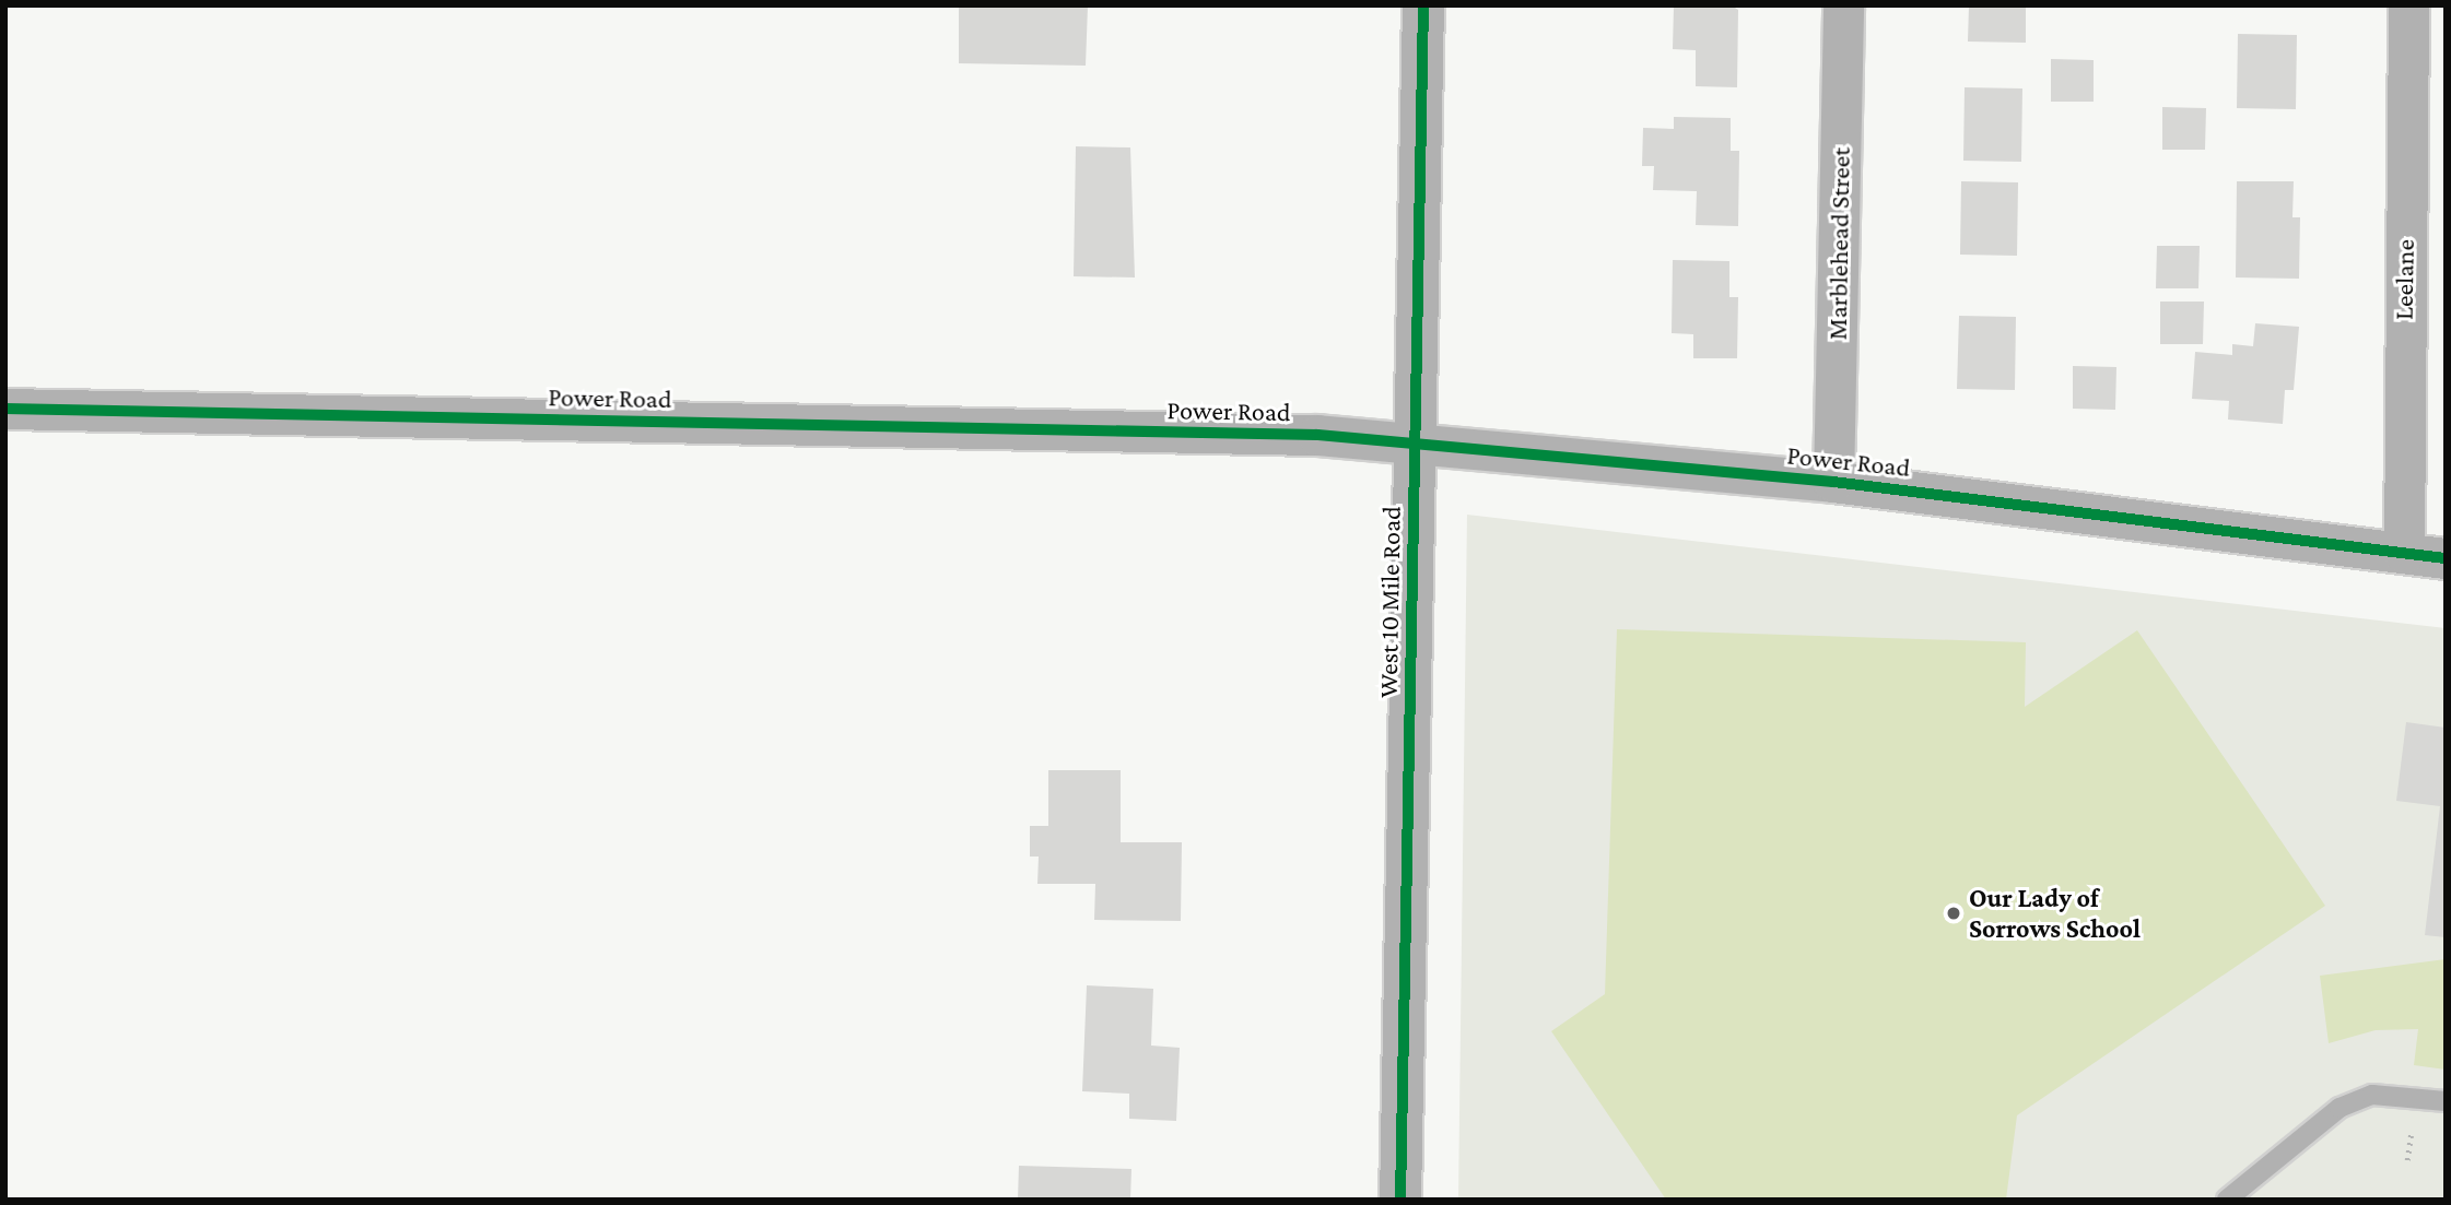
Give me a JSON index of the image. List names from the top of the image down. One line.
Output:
{"streets":{"street":["Marblehead Street","Leelane","Power Road","West 10 Mile Road"]},"crossings":[["Marblehead Street","Power Road"],["Leelane","Power Road"],["Power Road","West 10 Mile Road"]],"places":["Our Lady of Sorrows School"]}
